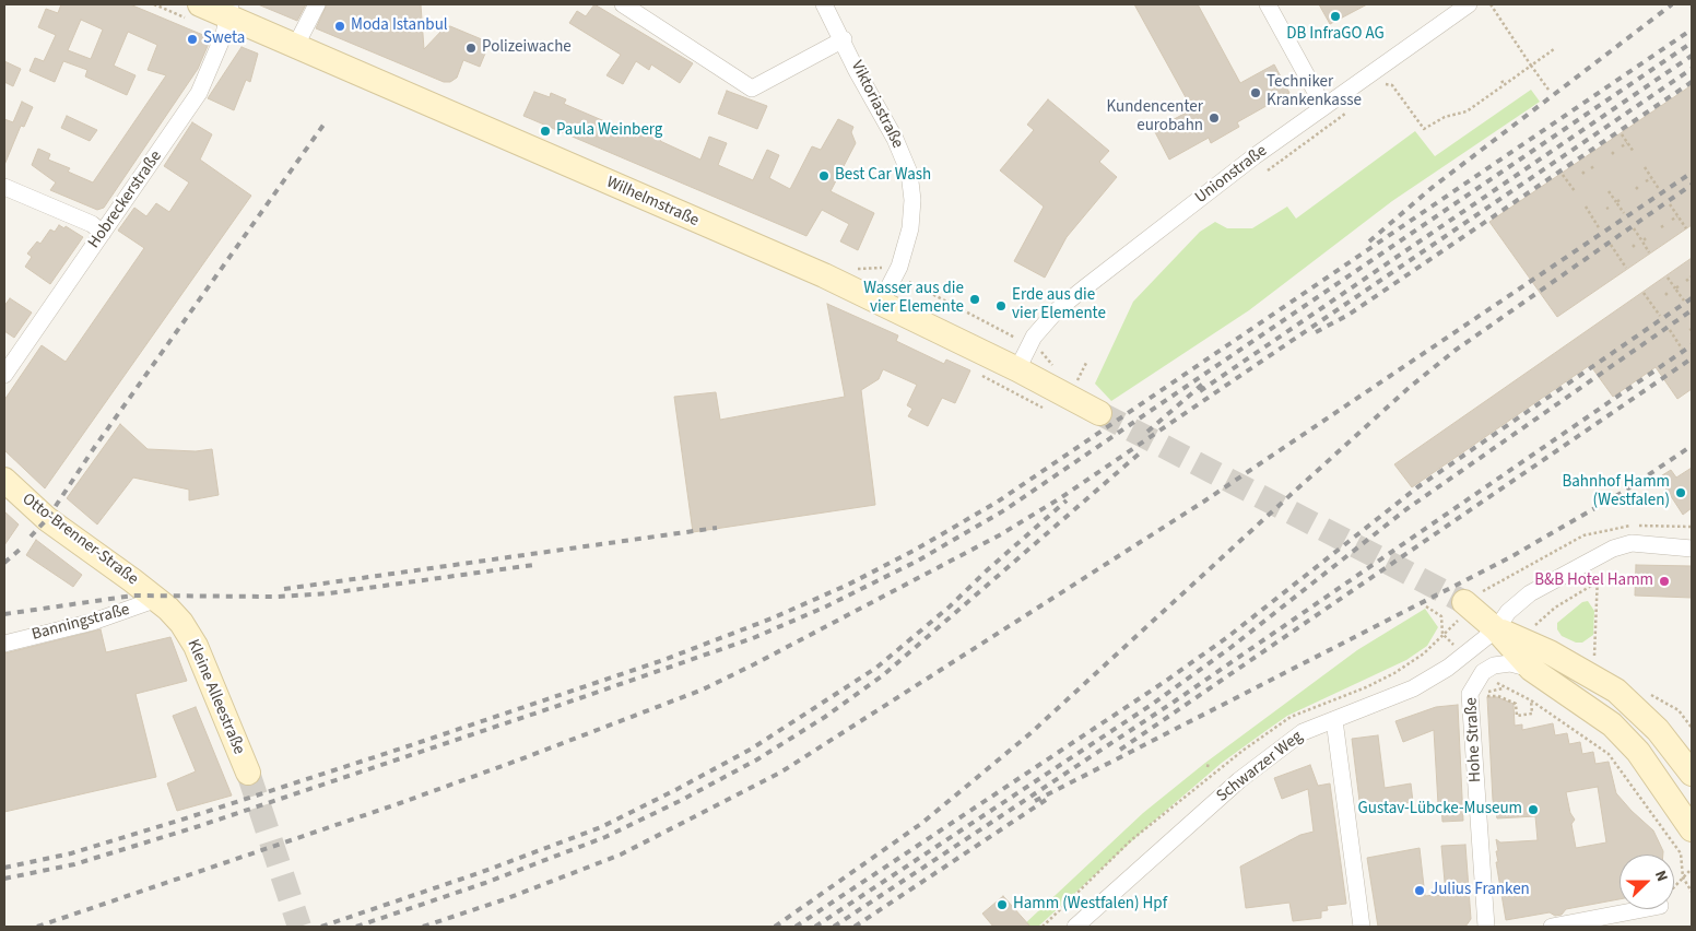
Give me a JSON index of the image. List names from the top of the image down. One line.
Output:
{"streets":{"main road":["Wilhelmstraße","Otto-Brenner-Straße","Kleine Alleestraße"],"street":["Viktoriastraße","Unionstraße","Hobreckerstraße","Banningstraße","Hohe Straße","Schwarzer Weg"]},"crossings":[["Viktoriastraße","Wilhelmstraße"],["Unionstraße","Wilhelmstraße"],["Hobreckerstraße","Wilhelmstraße"],["Otto-Brenner-Straße","Banningstraße"],["Otto-Brenner-Straße","Kleine Alleestraße"],["Banningstraße","Kleine Alleestraße"]],"places":["DB InfraGO AG","Moda Istanbul","Sweta","Polizeiwache","Techniker Krankenkasse","Kundencenter eurobahn","Paula Weinberg","Best Car Wash","Wasser aus die vier Elemente","Erde aus die vier Elemente","Bahnhof Hamm (Westfalen)","B&B Hotel Hamm","Gustav-Lübcke-Museum","Julius Franken","Hamm (Westfalen) Hpf"],"north":"right"}
